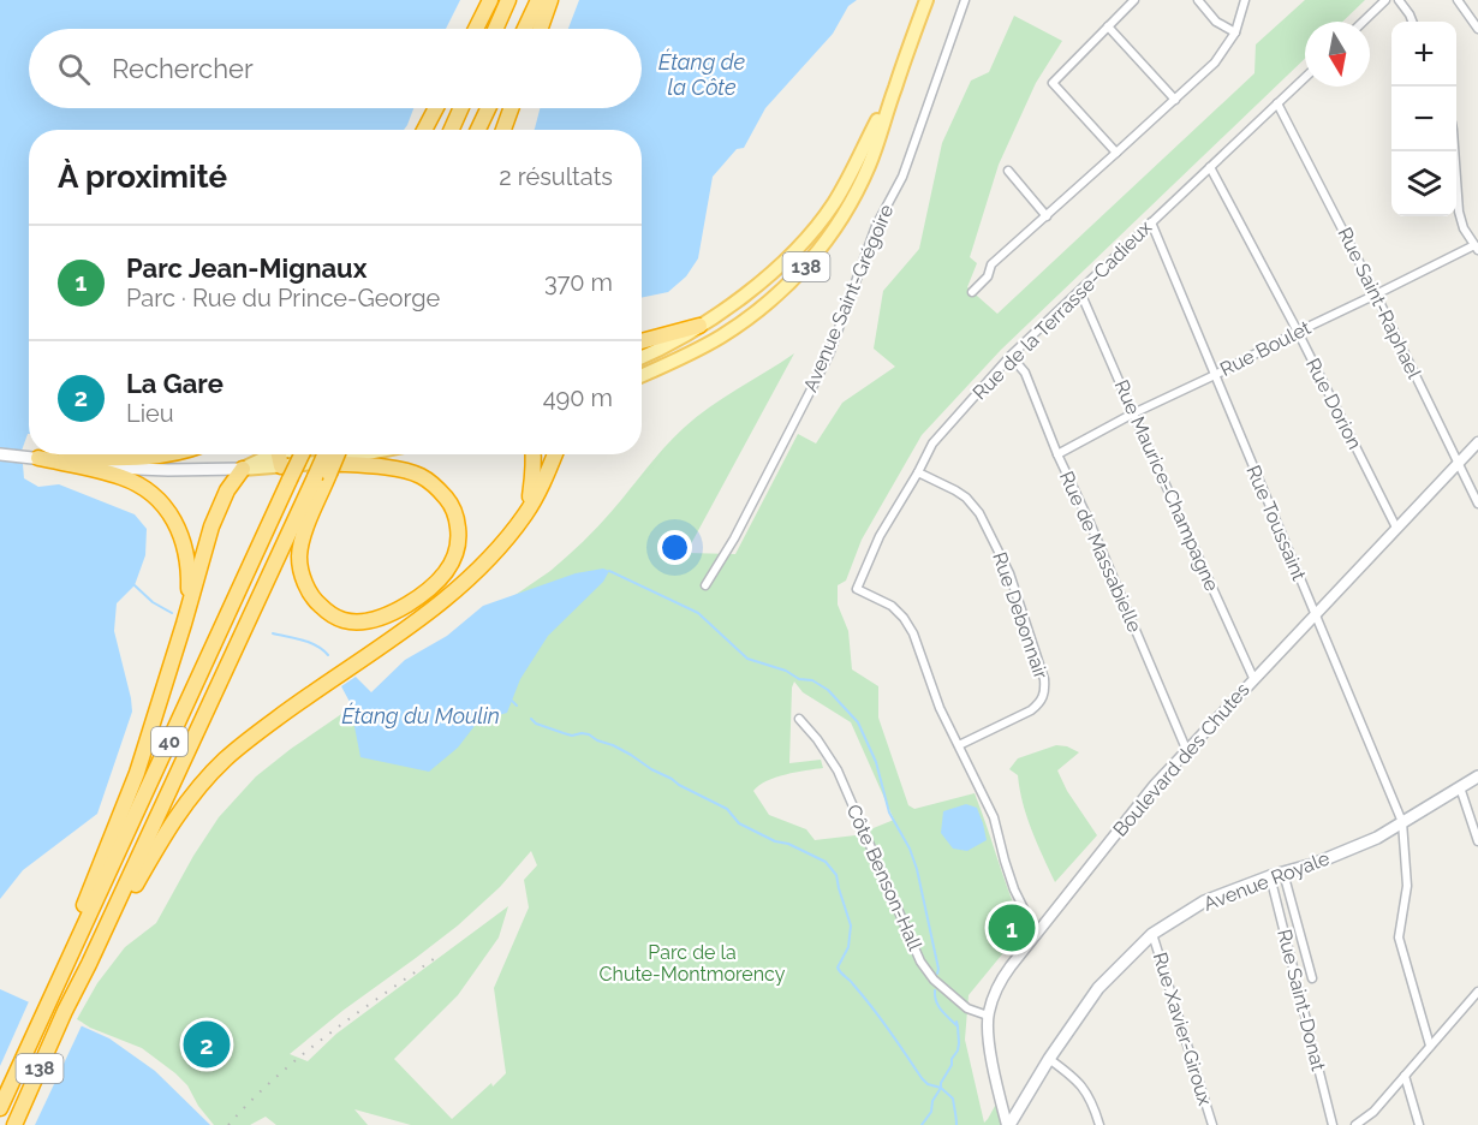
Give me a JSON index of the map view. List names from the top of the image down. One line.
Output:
{"streets":{"highway":["138","40"],"main road":["Avenue Royale"],"street":["Avenue Saint-Grégoire","Rue Saint-Raphael","Rue de la Terrasse-Cadieux","Rue Boulet","Rue Dorion","Rue Maurice-Champagne","Rue Toussaint","Rue de Massabielle","Rue Debonnair","Boulevard des Chutes","Côte Benson-Hall","Rue Saint-Donat","Rue Xavier-Giroux"]},"crossings":[["138","40"],["Rue Saint-Raphael","Rue de la Terrasse-Cadieux"],["Rue Saint-Raphael","Rue Boulet"],["Rue Saint-Raphael","Boulevard des Chutes"],["Rue de la Terrasse-Cadieux","Rue Dorion"],["Rue de la Terrasse-Cadieux","Rue Maurice-Champagne"],["Rue de la Terrasse-Cadieux","Rue Toussaint"],["Rue de la Terrasse-Cadieux","Rue de Massabielle"],["Rue de la Terrasse-Cadieux","Rue Debonnair"],["Rue Boulet","Rue Dorion"],["Rue Boulet","Rue Maurice-Champagne"],["Rue Boulet","Rue Toussaint"],["Rue Boulet","Rue de Massabielle"],["Rue Dorion","Boulevard des Chutes"],["Rue Maurice-Champagne","Boulevard des Chutes"],["Rue Toussaint","Boulevard des Chutes"],["Rue Toussaint","Avenue Royale"],["Rue de Massabielle","Boulevard des Chutes"],["Boulevard des Chutes","Côte Benson-Hall"],["Boulevard des Chutes","Avenue Royale"],["Avenue Royale","Rue Saint-Donat"],["Avenue Royale","Rue Xavier-Giroux"]],"water":["Étang de la Côte","Étang du Moulin"],"parks":["Parc de la Chute-Montmorency"],"north":"bottom","page":{"map_buttons":["+","−"],"search":"Rechercher","heading":["À proximité","2 résultats"],"list":[{"mark":"1","name":"Parc Jean-Mignaux","note":"Parc · Rue du Prince-George","value":"370 m"},{"mark":"2","name":"La Gare","note":"Lieu","value":"490 m"}],"pins":["1","2"]}}
